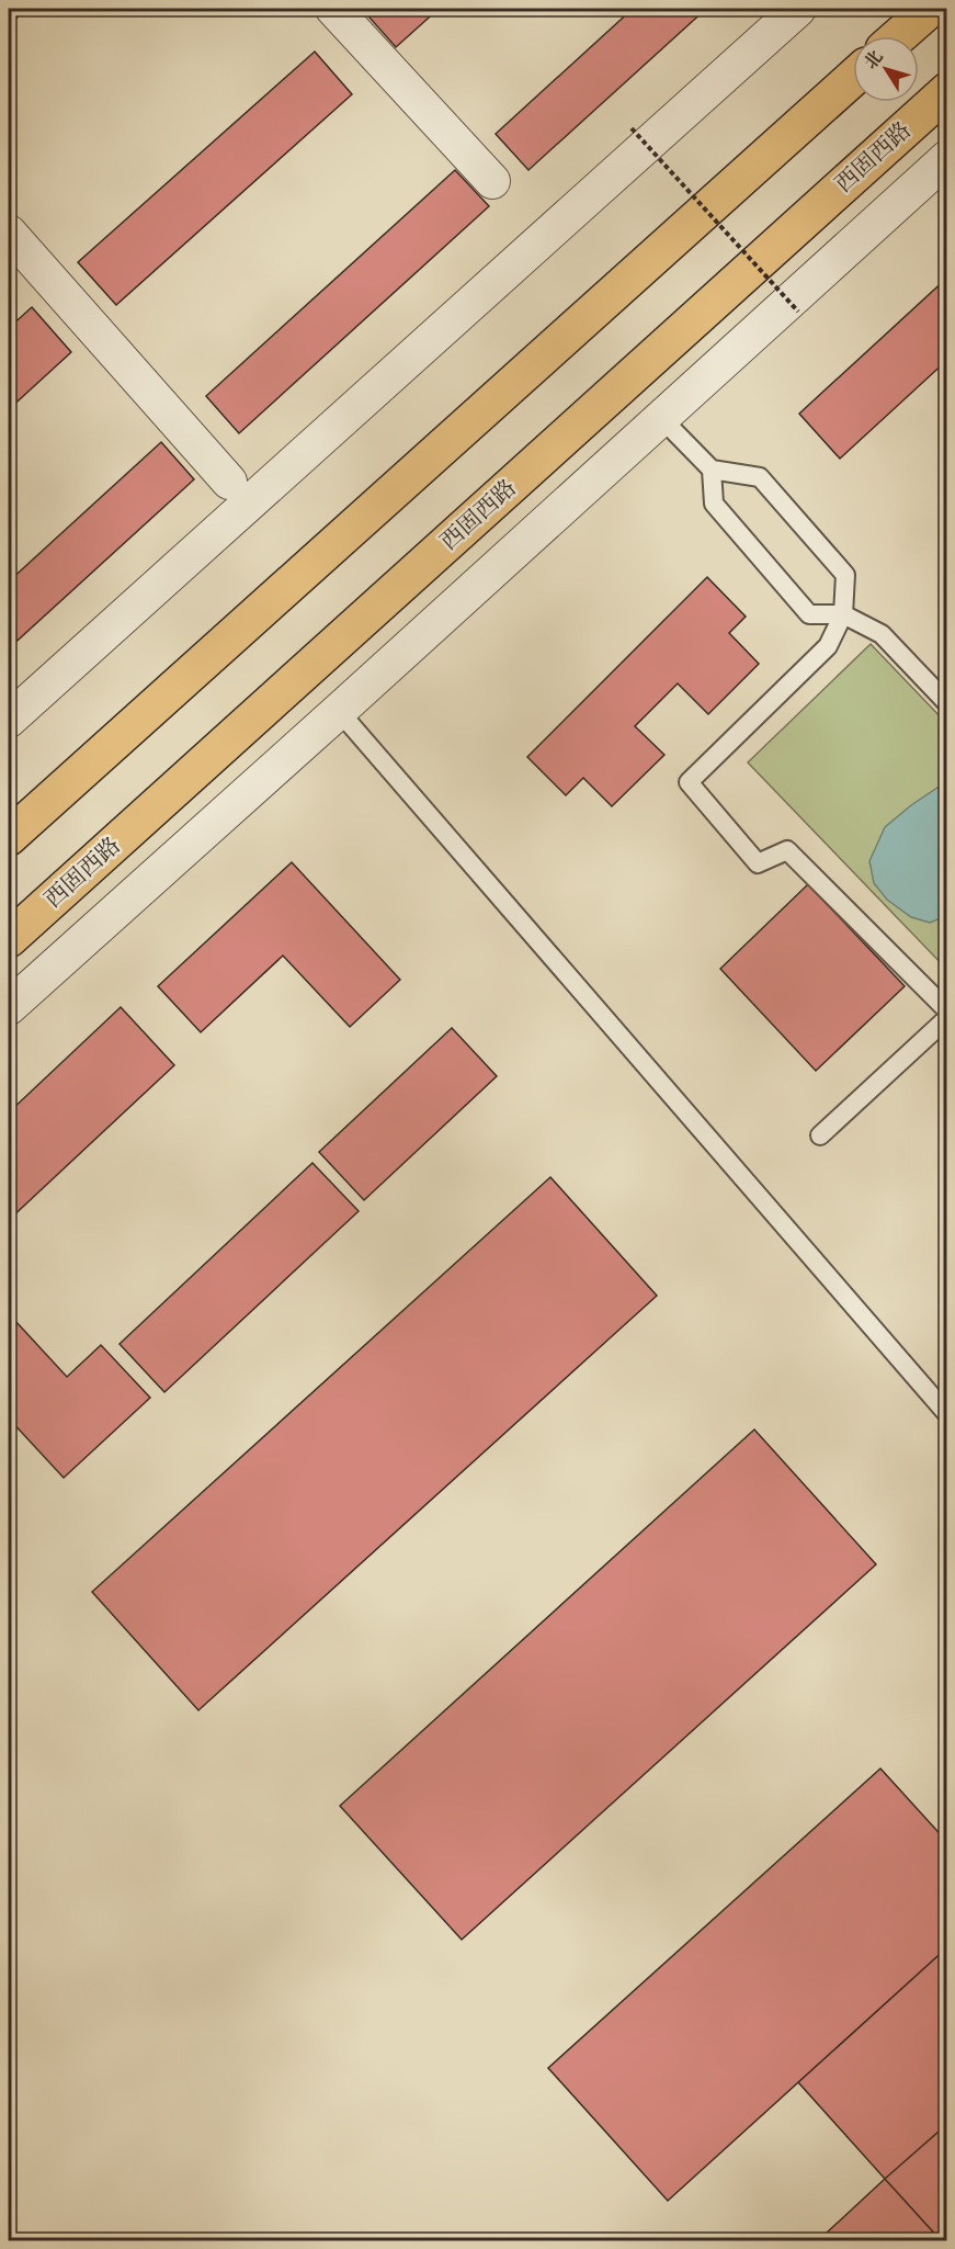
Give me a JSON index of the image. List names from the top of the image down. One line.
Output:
{"streets":{"main road":["西固西路"]},"north":"top left"}
